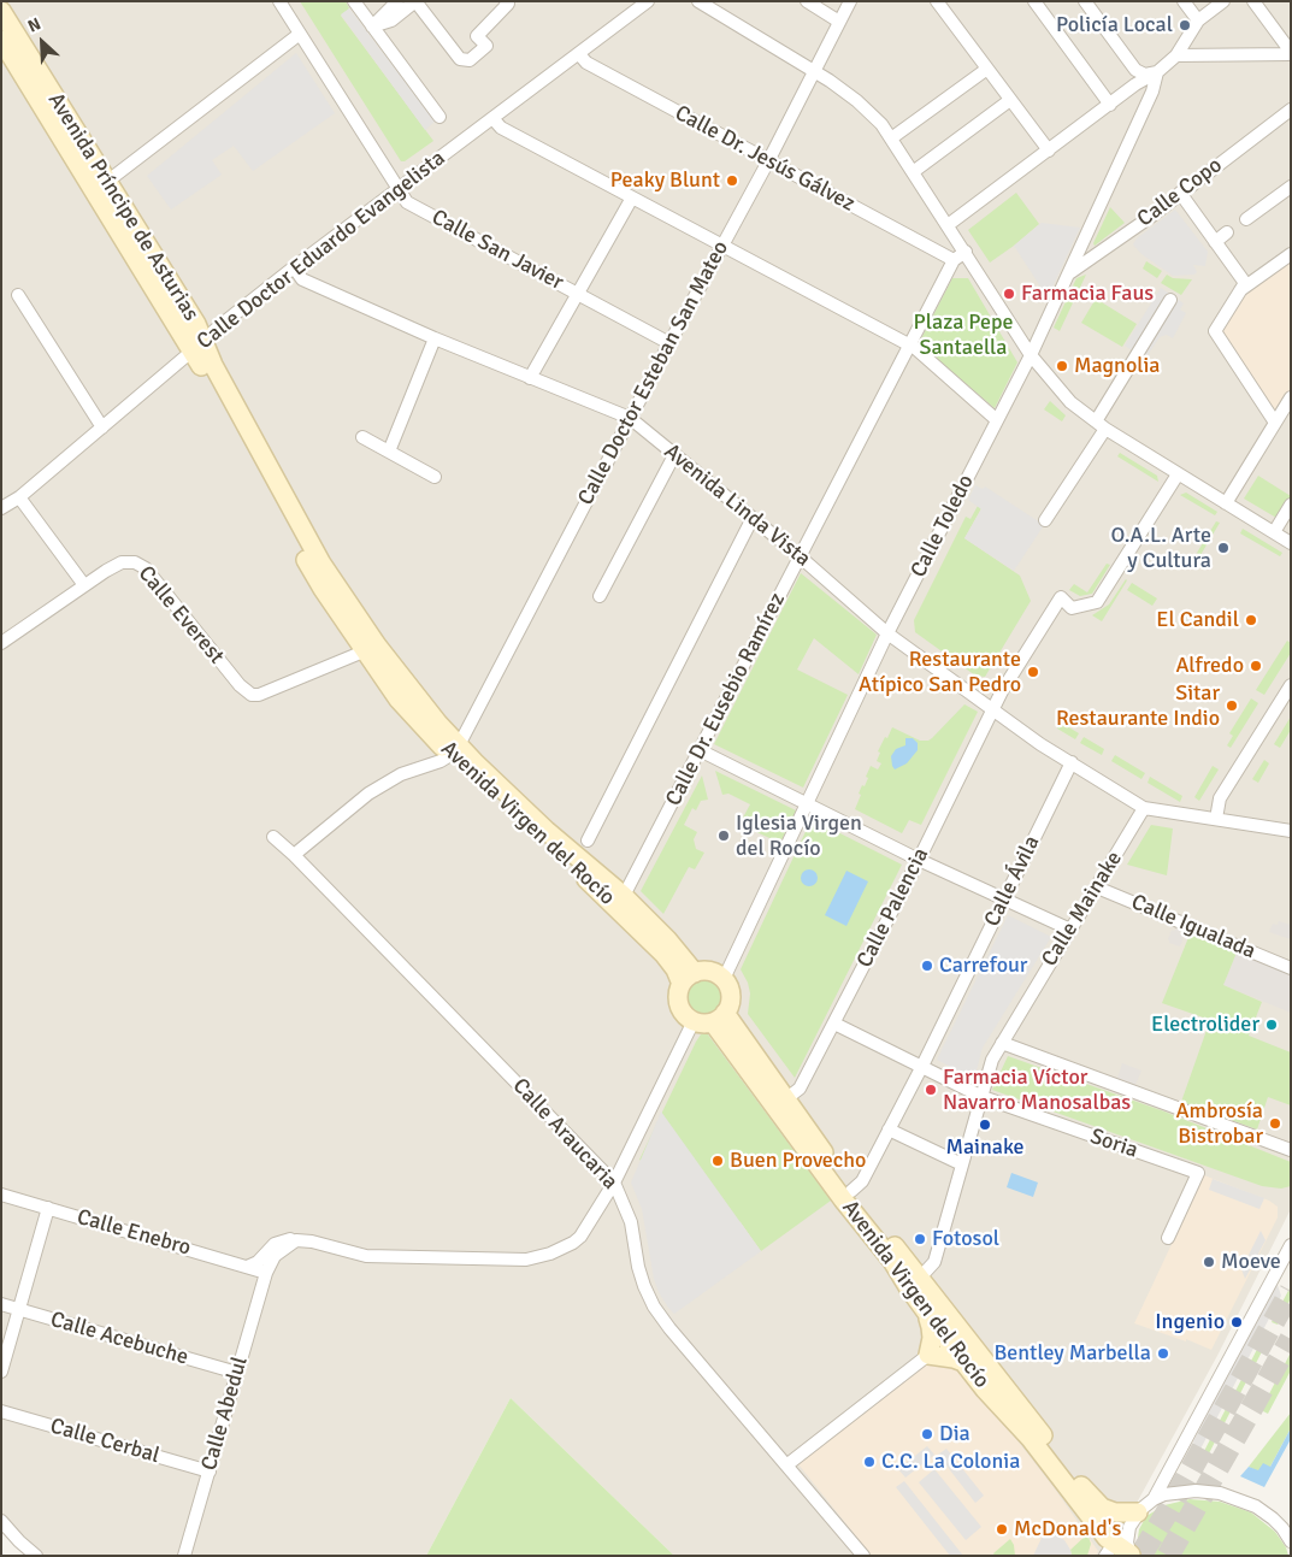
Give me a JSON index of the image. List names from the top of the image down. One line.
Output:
{"streets":{"street":["Calle Dr. Jesús Gálvez","Calle Copo","Avenida Príncipe de Asturias","Calle Doctor Eduardo Evangelista","Calle San Javier","Calle Doctor Esteban San Mateo","Avenida Linda Vista","Calle Toledo","Calle Everest","Calle Dr. Eusebio Ramírez","Avenida Virgen del Rocío","Calle Ávila","Calle Palencia","Calle Mainake","Calle Igualada","Calle Araucaria","Soria","Calle Enebro","Calle Acebuche","Calle Abedul","Calle Cerbal"]},"crossings":[["Calle Dr. Jesús Gálvez","Calle Doctor Eduardo Evangelista"],["Calle Dr. Jesús Gálvez","Calle Doctor Esteban San Mateo"],["Calle Dr. Jesús Gálvez","Calle Dr. Eusebio Ramírez"],["Calle Copo","Calle Toledo"],["Avenida Príncipe de Asturias","Calle Doctor Eduardo Evangelista"],["Avenida Príncipe de Asturias","Avenida Virgen del Rocío"],["Calle Doctor Eduardo Evangelista","Calle San Javier"],["Calle Doctor Eduardo Evangelista","Avenida Linda Vista"],["Calle Doctor Eduardo Evangelista","Avenida Virgen del Rocío"],["Calle San Javier","Calle Doctor Esteban San Mateo"],["Calle Doctor Esteban San Mateo","Avenida Linda Vista"],["Calle Doctor Esteban San Mateo","Avenida Virgen del Rocío"],["Avenida Linda Vista","Calle Toledo"],["Avenida Linda Vista","Calle Dr. Eusebio Ramírez"],["Avenida Linda Vista","Calle Ávila"],["Avenida Linda Vista","Calle Palencia"],["Avenida Linda Vista","Calle Mainake"],["Calle Toledo","Avenida Virgen del Rocío"],["Calle Everest","Avenida Virgen del Rocío"],["Calle Dr. Eusebio Ramírez","Avenida Virgen del Rocío"],["Avenida Virgen del Rocío","Calle Ávila"],["Avenida Virgen del Rocío","Calle Palencia"],["Avenida Virgen del Rocío","Calle Mainake"],["Calle Ávila","Soria"],["Calle Palencia","Soria"],["Calle Mainake","Calle Igualada"],["Calle Mainake","Soria"],["Calle Enebro","Calle Abedul"],["Calle Acebuche","Calle Abedul"],["Calle Abedul","Calle Cerbal"]],"parks":["Plaza Pepe Santaella"],"places":["Policía Local","Peaky Blunt","Farmacia Faus","Magnolia","O.A.L. Arte y Cultura","El Candil","Alfredo","Restaurante Atípico San Pedro","Sitar Restaurante Indio","Iglesia Virgen del Rocío","Carrefour","Electrolider","Farmacia Víctor Navarro Manosalbas","Ambrosía Bistrobar","Mainake","Buen Provecho","Fotosol","Moeve","Ingenio","Bentley Marbella","Dia","C.C. La Colonia","McDonald's"],"north":"top left"}
